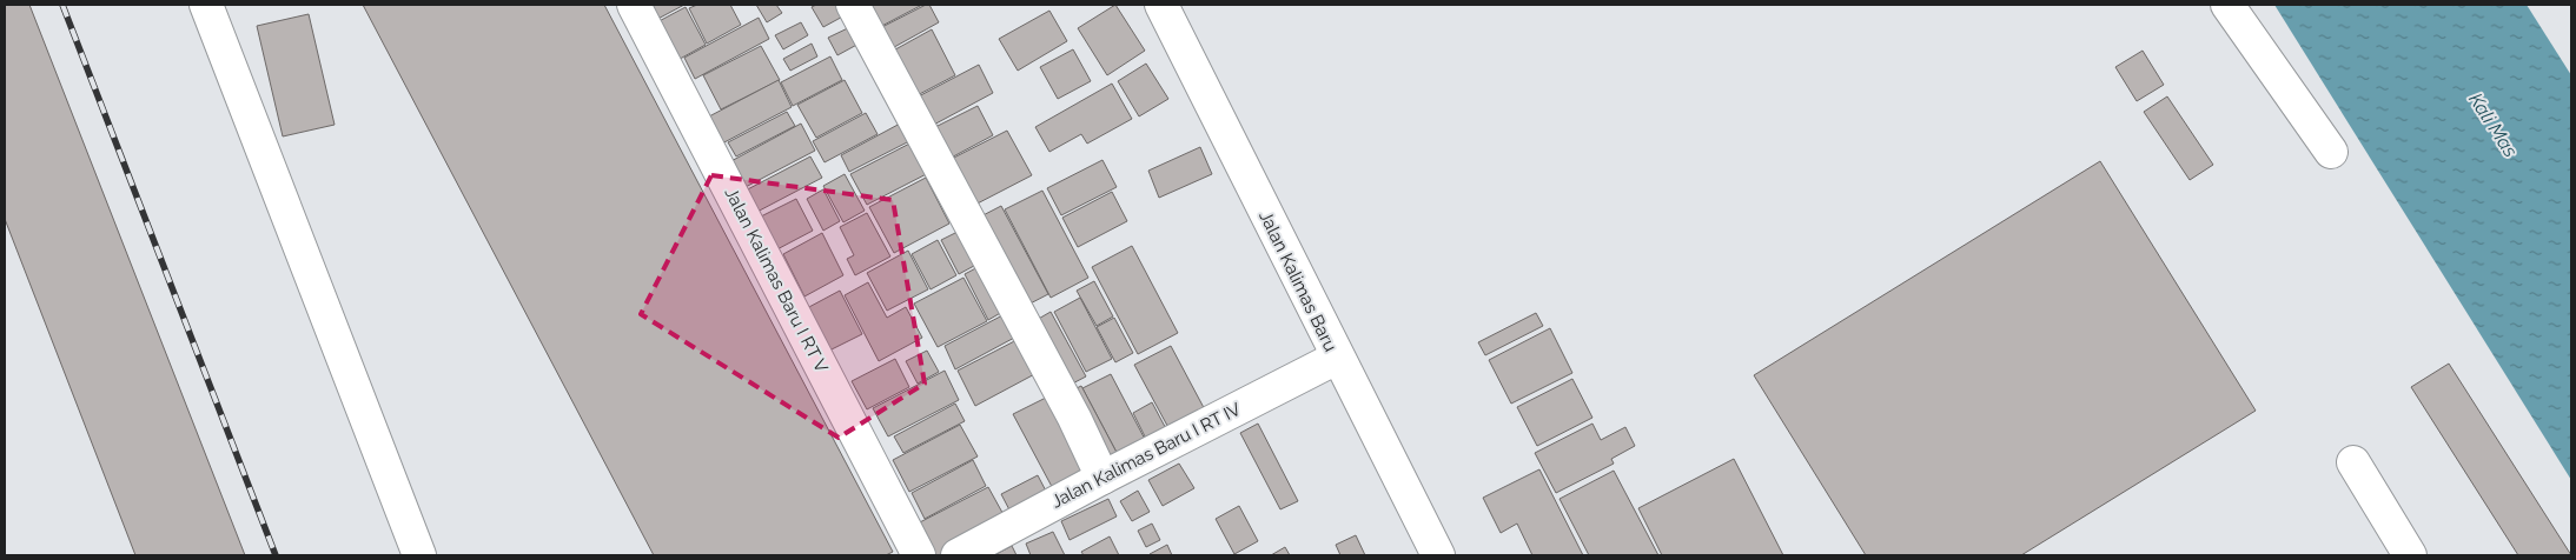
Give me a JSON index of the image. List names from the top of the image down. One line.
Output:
{"streets":{"street":["Jalan Kalimas Baru I RT V","Jalan Kalimas Baru","Jalan Kalimas Baru I RT IV"]},"crossings":[["Jalan Kalimas Baru","Jalan Kalimas Baru I RT IV"]],"water":["Kali Mas"]}
